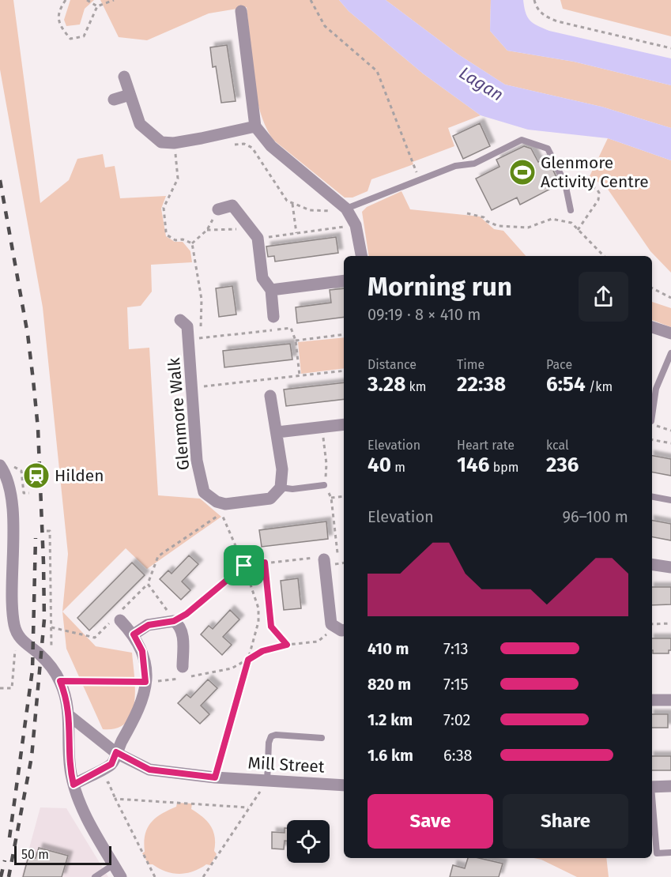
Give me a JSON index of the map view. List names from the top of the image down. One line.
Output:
{"streets":{"street":["Glenmore Walk","Mill Street"]},"water":["Lagan"],"places":{"sports":["Glenmore Activity Centre"],"station":["Hilden"]},"scale_bar":"50 m","page":{"heading":["Morning run","09:19 · 8 × 410 m"],"stats":[["Distance","3.28 km"],["Time","22:38"],["Pace","6:54 /km"],["Elevation","40 m"],["Heart rate","146 bpm"],["kcal","236"]],"chart":["Elevation","96–100 m"],"list":[{"name":"410 m","note":"7:13"},{"name":"820 m","note":"7:15"},{"name":"1.2 km","note":"7:02"},{"name":"1.6 km","note":"6:38"}],"buttons":["Save","Share"],"scale":"50 m"}}
